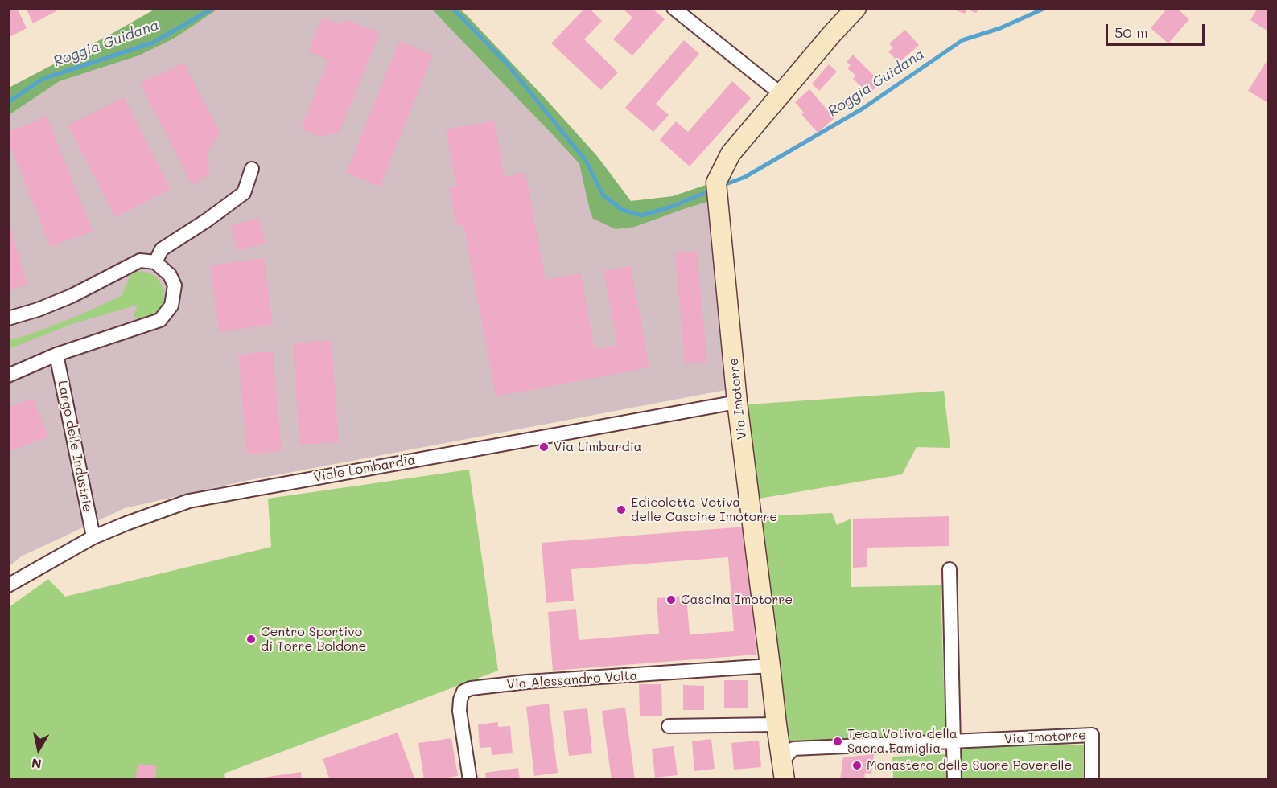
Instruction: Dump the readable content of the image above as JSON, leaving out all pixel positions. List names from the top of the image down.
{
  "streets": {
    "street": [
      "Via Imotorre",
      "Largo delle Industrie",
      "Viale Lombardia",
      "Via Alessandro Volta"
    ]
  },
  "crossings": [
    ["Via Imotorre", "Viale Lombardia"],
    ["Via Imotorre", "Via Alessandro Volta"],
    ["Largo delle Industrie", "Viale Lombardia"]
  ],
  "water": ["Roggia Guidana"],
  "places": [
    "Via Limbardia",
    "Edicoletta Votiva delle Cascine Imotorre",
    "Cascina Imotorre",
    "Centro Sportivo di Torre Boldone",
    "Teca Votiva della Sacra Famiglia",
    "Monastero delle Suore Poverelle"
  ],
  "scale_bar": "50 m",
  "north": "bottom"
}
